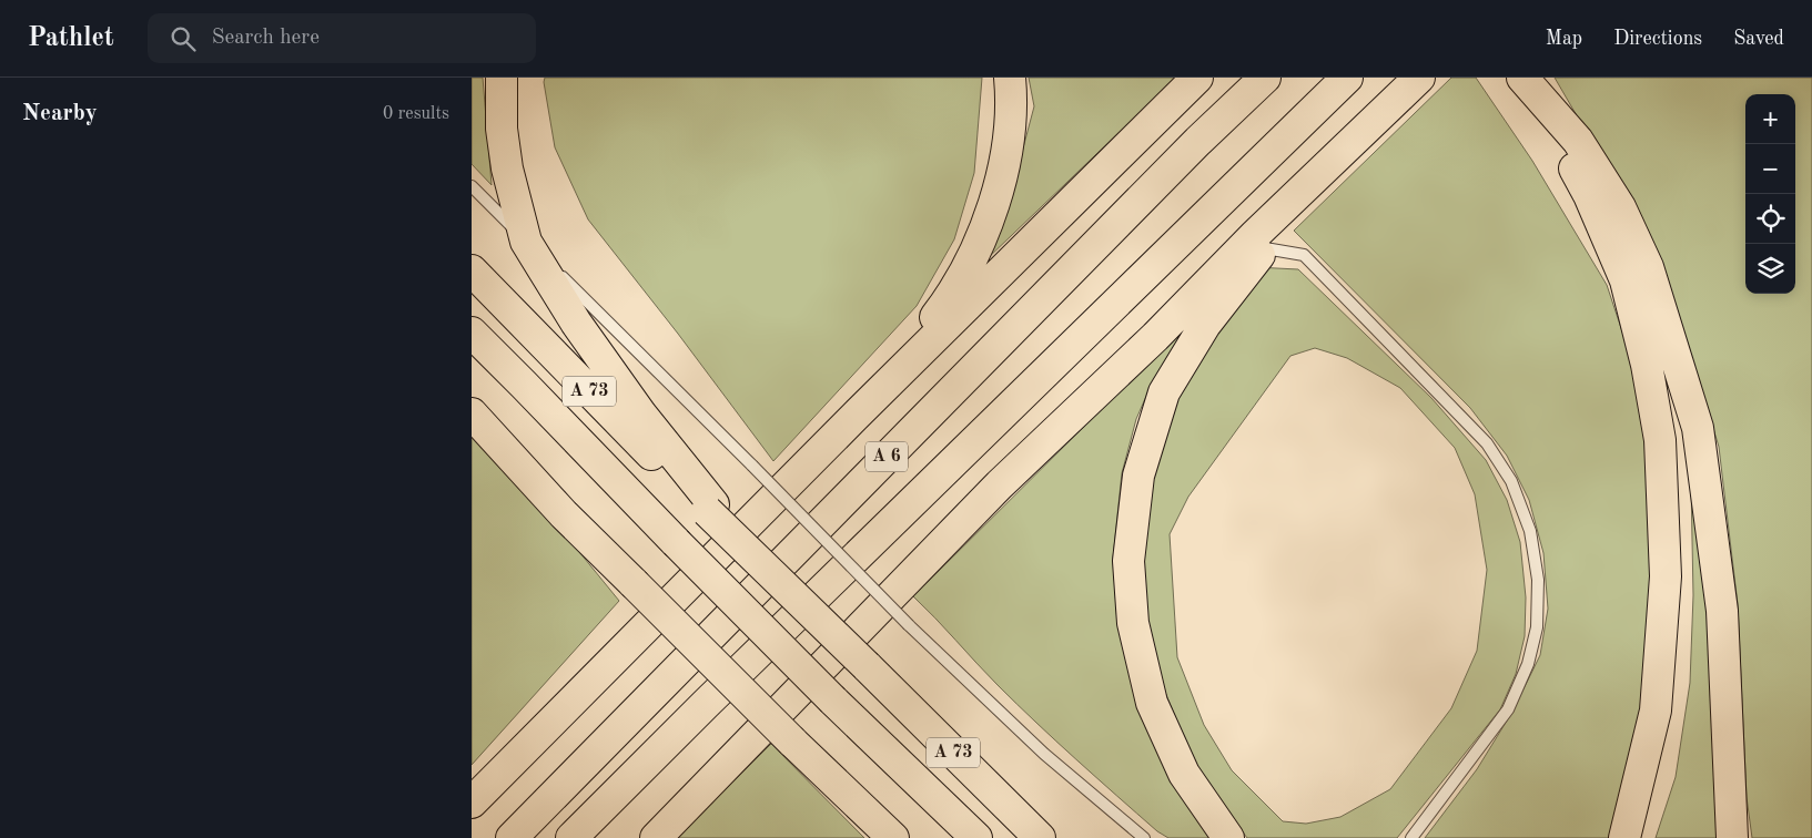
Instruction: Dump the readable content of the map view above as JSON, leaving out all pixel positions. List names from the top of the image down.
{
  "streets": {
    "highway": ["A 73", "A 6"]
  },
  "page": {
    "header": "Pathlet",
    "search": "Search here",
    "nav": ["Map", "Directions", "Saved"],
    "heading": ["Nearby", "0 results"],
    "map_buttons": ["+", "−"]
  }
}
